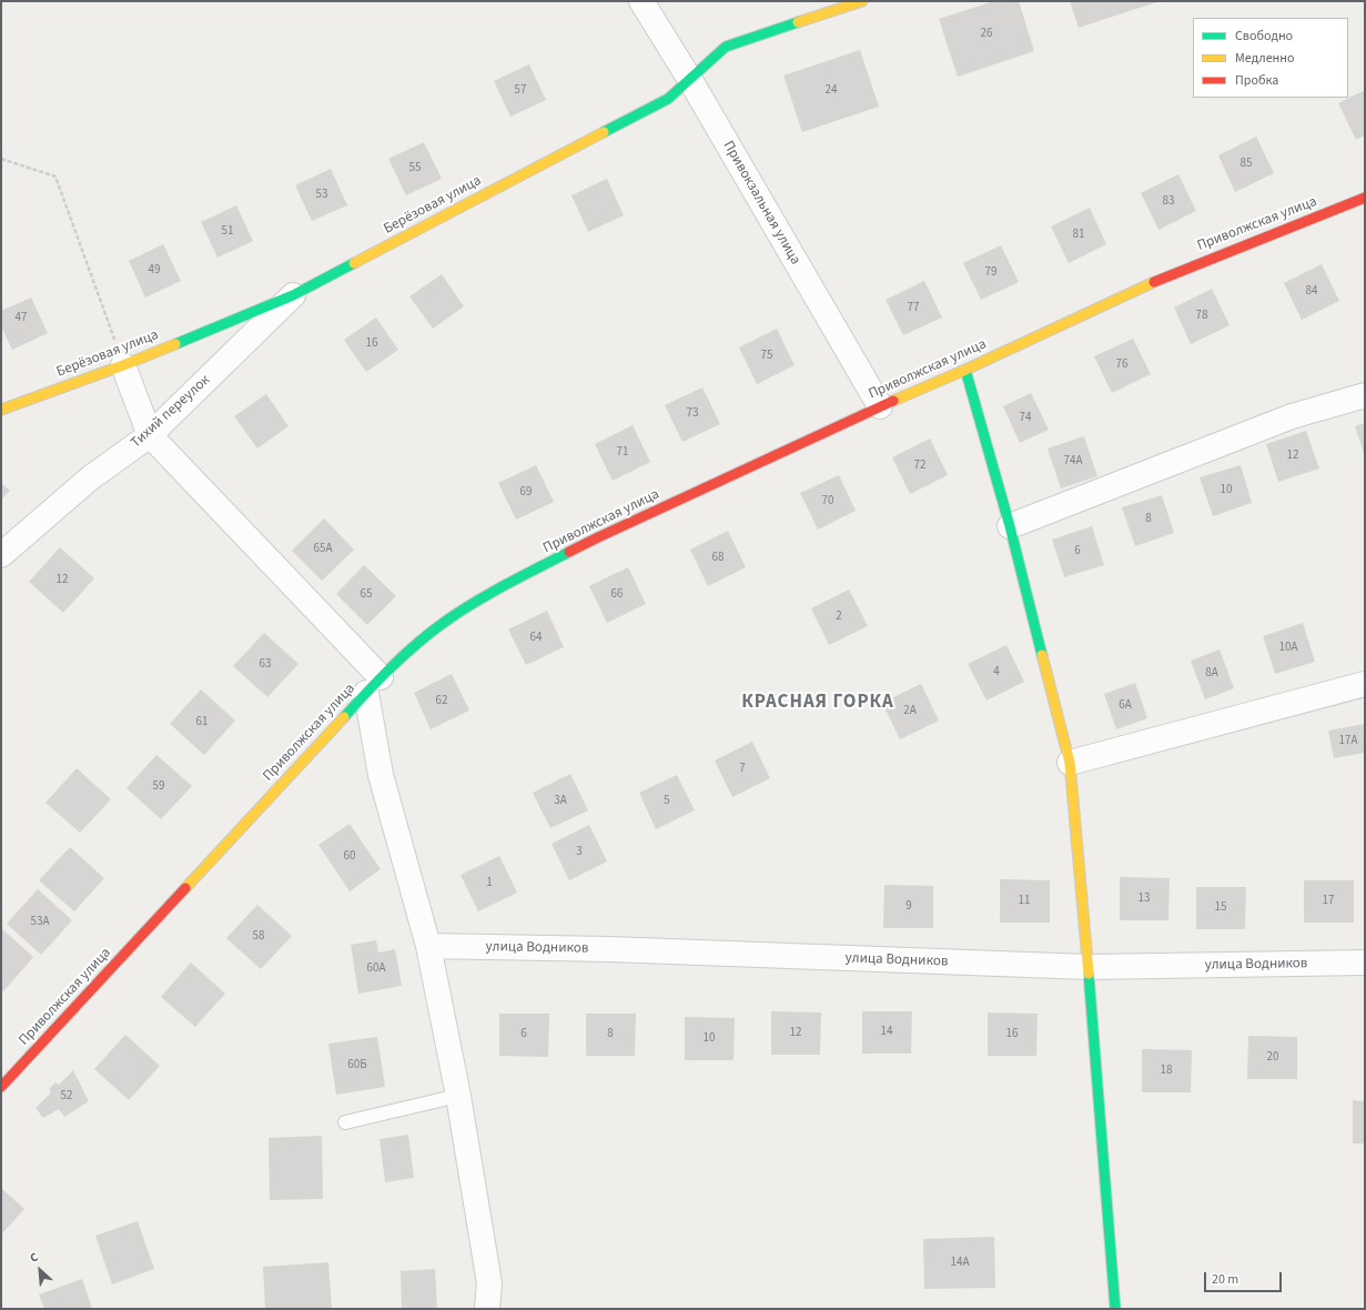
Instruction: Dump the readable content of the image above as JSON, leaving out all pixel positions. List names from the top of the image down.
{
  "streets": {
    "street": [
      "Привокзальная улица",
      "Берёзовая улица",
      "Приволжская улица",
      "Тихий переулок",
      "улица Водников"
    ]
  },
  "crossings": [
    ["Привокзальная улица", "Берёзовая улица"],
    ["Привокзальная улица", "Приволжская улица"],
    ["Берёзовая улица", "Тихий переулок"]
  ],
  "districts": ["КРАСНАЯ ГОРКА"],
  "house_numbers": [
    "26",
    "57",
    "24",
    "85",
    "55",
    "53",
    "83",
    "51",
    "81",
    "49",
    "79",
    "84",
    "77",
    "78",
    "47",
    "16",
    "75",
    "76",
    "73",
    "74",
    "71",
    "12",
    "74А",
    "72",
    "10",
    "69",
    "70",
    "8",
    "65А",
    "6",
    "68",
    "12",
    "65",
    "66",
    "2",
    "64",
    "10А",
    "63",
    "4",
    "8А",
    "62",
    "6А",
    "2А",
    "61",
    "17А",
    "7",
    "59",
    "3А",
    "5",
    "3",
    "60",
    "1",
    "13",
    "11",
    "17",
    "9",
    "15",
    "53А",
    "58",
    "60А",
    "14",
    "12",
    "6",
    "8",
    "16",
    "10",
    "20",
    "60Б",
    "18",
    "52",
    "14А"
  ],
  "legend": ["Свободно", "Медленно", "Пробка"],
  "scale_bar": "20 m",
  "north": "top left"
}
